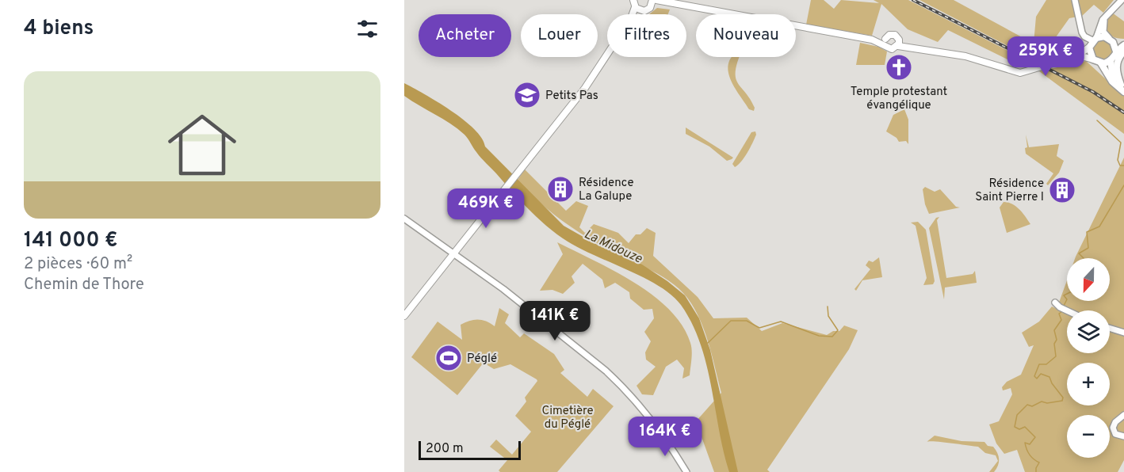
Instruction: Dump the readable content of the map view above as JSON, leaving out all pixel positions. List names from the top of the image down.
{
  "water": ["La Midouze"],
  "parks": ["Cimetière du Péglé"],
  "places": {
    "church": ["Temple protestant évangélique"],
    "school or university": ["Petits Pas"],
    "building": ["Résidence La Galupe", "Résidence Saint Pierre I"],
    "sports": ["Péglé"]
  },
  "scale_bar": "200 m",
  "north": "bottom",
  "page": {
    "heading": "4 biens",
    "chip": [
      "Acheter",
      "Louer",
      "Filtres",
      "Nouveau"
    ],
    "price": [
      "259K €",
      "469K €",
      "141K €",
      "164K €"
    ],
    "list": [
      {
        "name": "141 000 €",
        "note": "2 pièces · 60 m² · Chemin de Thore"
      }
    ],
    "map_buttons": ["+", "−"],
    "scale": "200 m"
  }
}
